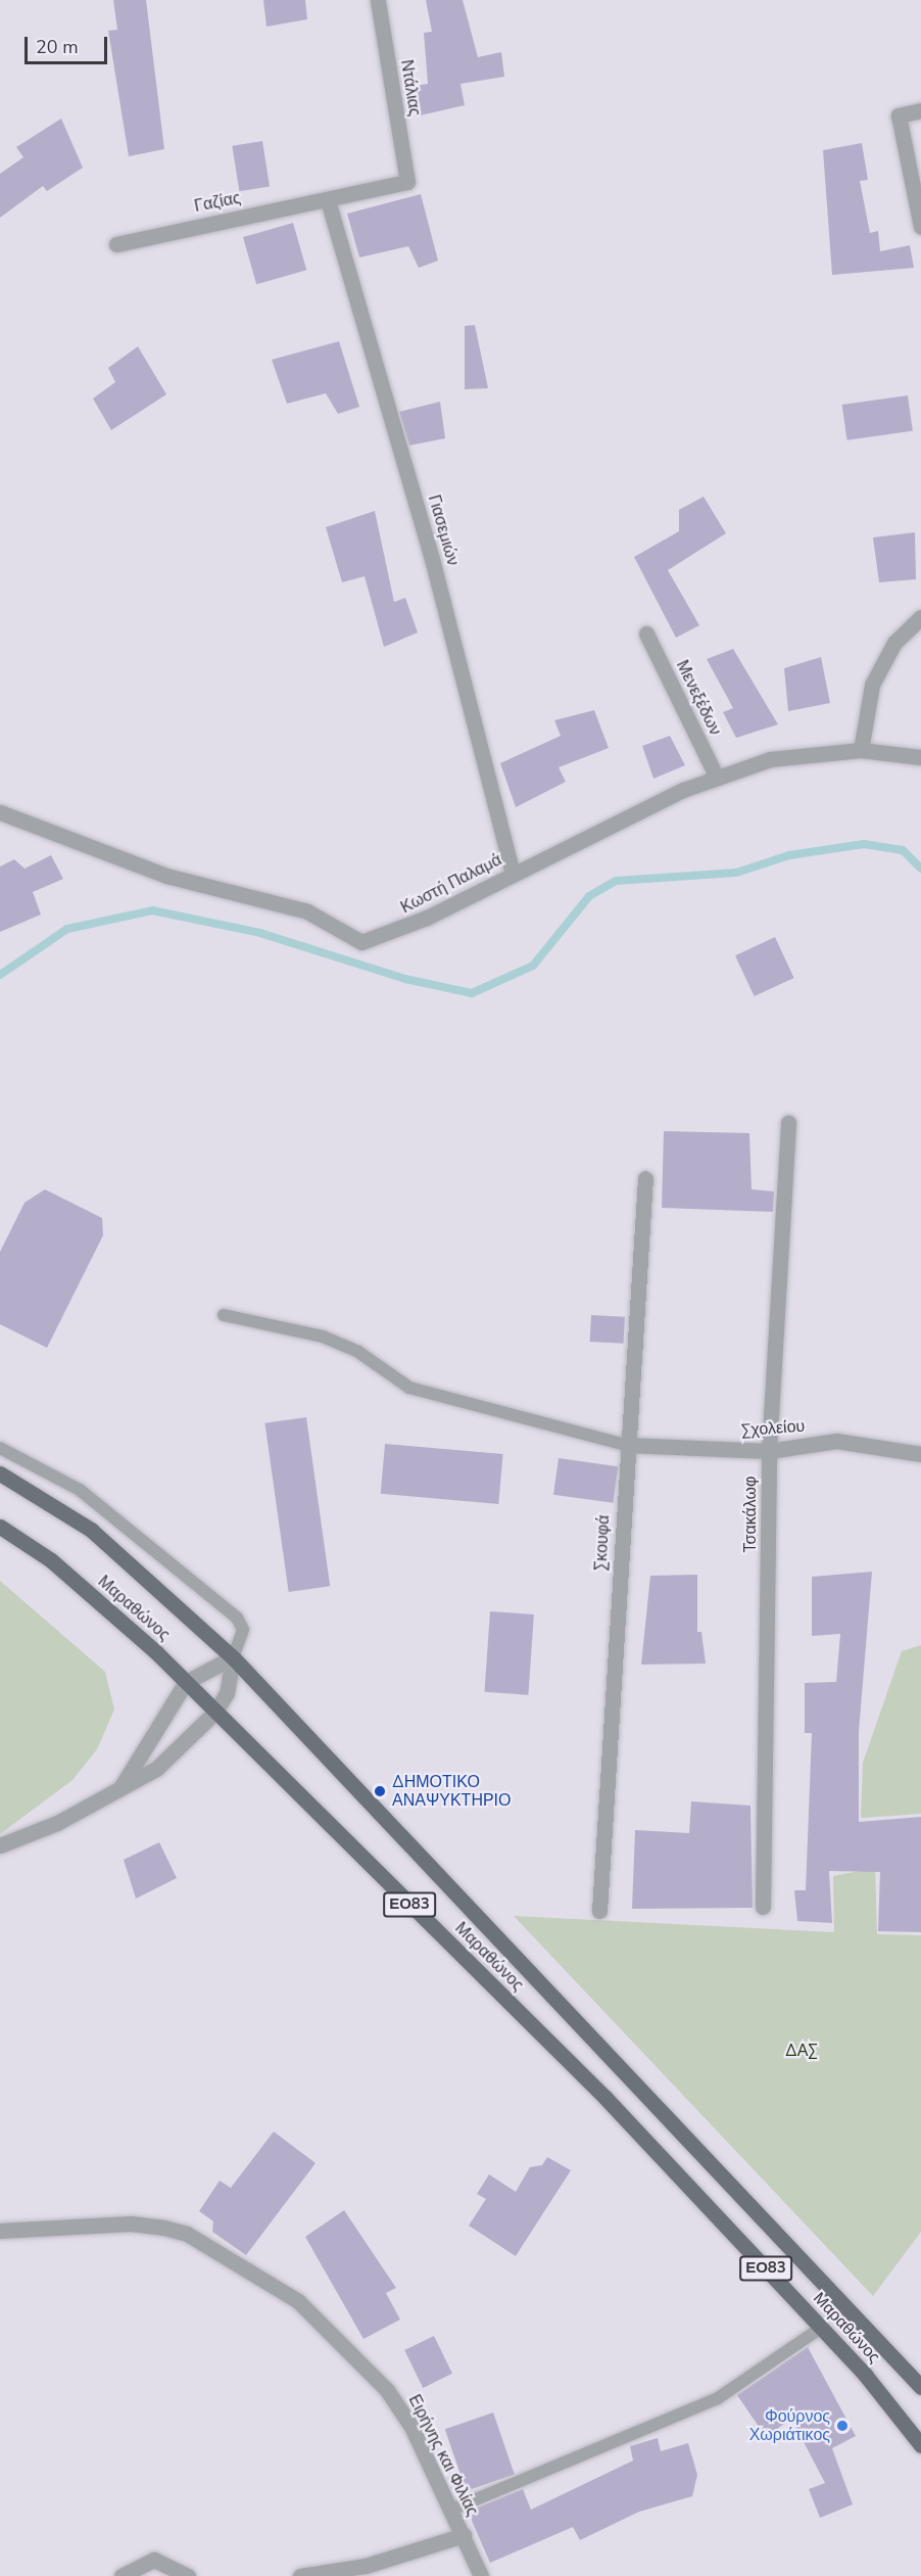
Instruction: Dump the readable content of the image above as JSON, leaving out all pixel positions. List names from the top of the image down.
{
  "streets": {
    "main road": ["Μαραθώνος", "ΕΟ83"],
    "street": [
      "Ντάλιας",
      "Γαζίας",
      "Γιασεμιών",
      "Μενεξέδων",
      "Κωστή Παλαμά",
      "Σχολείου",
      "Τσακάλωφ",
      "Σκουφά",
      "Ειρήνης και Φιλίας"
    ]
  },
  "crossings": [
    ["Ντάλιας", "Γαζίας"],
    ["Γαζίας", "Γιασεμιών"],
    ["Γιασεμιών", "Κωστή Παλαμά"],
    ["Μενεξέδων", "Κωστή Παλαμά"],
    ["Σχολείου", "Τσακάλωφ"],
    ["Σχολείου", "Σκουφά"]
  ],
  "parks": ["ΔΑΣ"],
  "places": ["ΔΗΜΟΤΙΚΟ ΑΝΑΨΥΚΤΗΡΙΟ", "Φούρνος Χωριάτικος"],
  "scale_bar": "20 m"
}
